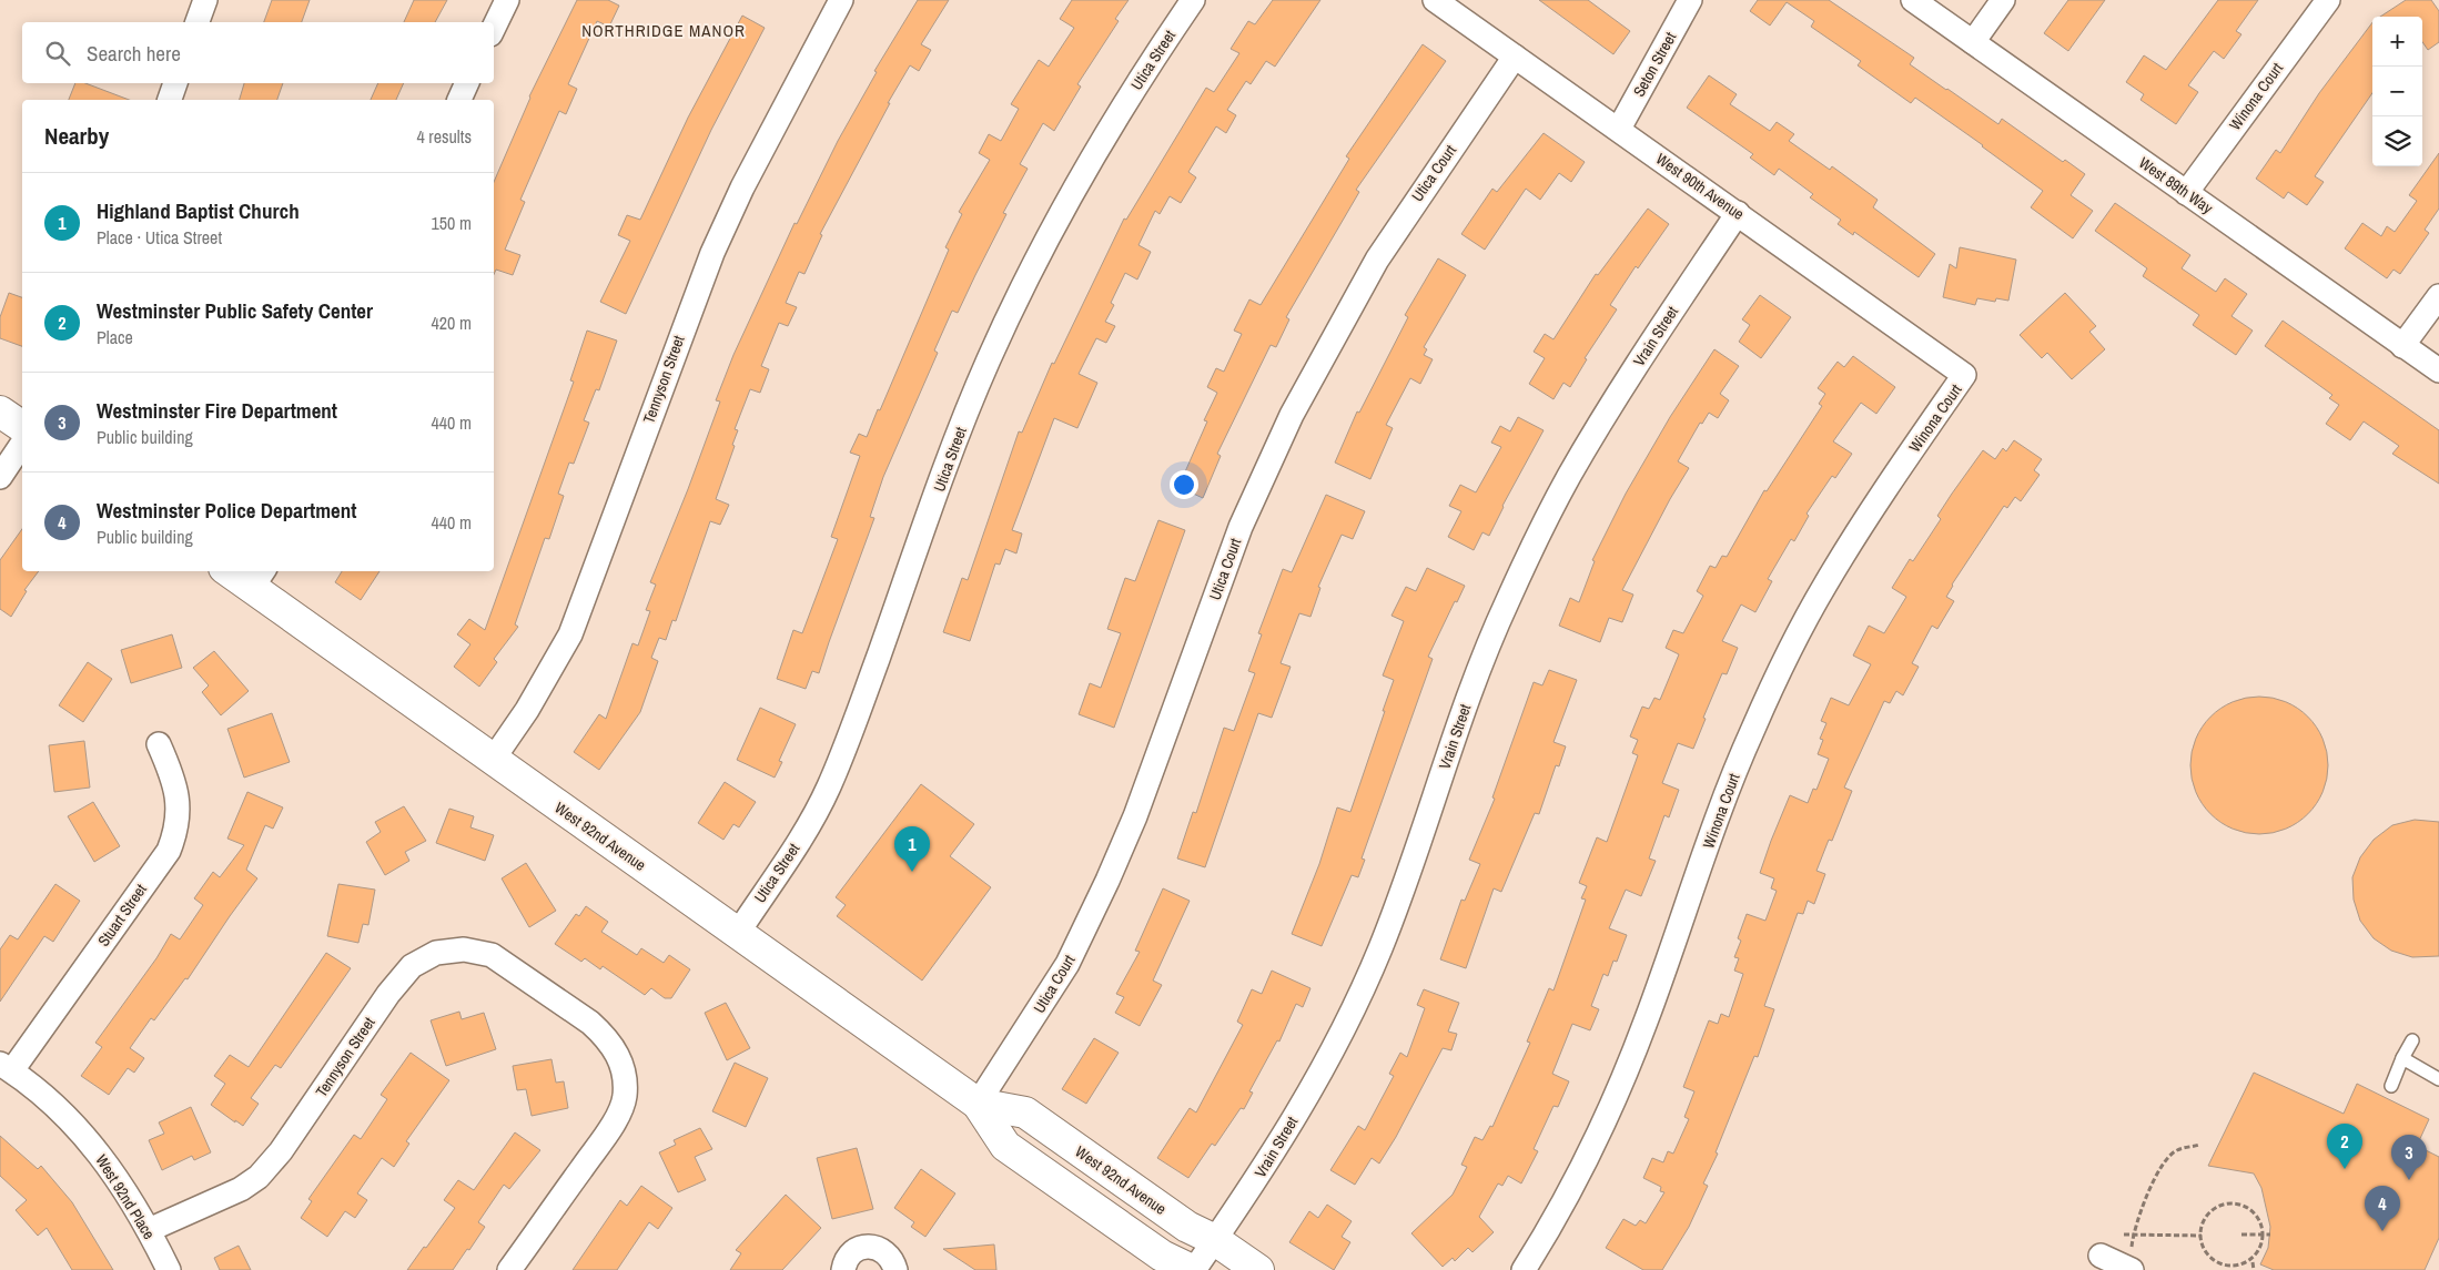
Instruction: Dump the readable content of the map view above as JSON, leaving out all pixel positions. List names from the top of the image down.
{
  "streets": {
    "main road": ["West 92nd Avenue"],
    "street": [
      "Utica Street",
      "Seton Street",
      "Winona Court",
      "Utica Court",
      "West 89th Way",
      "West 90th Avenue",
      "Vrain Street",
      "Tennyson Street",
      "Stuart Street",
      "West 92nd Place"
    ]
  },
  "crossings": [
    ["Utica Street", "West 92nd Avenue"],
    ["Seton Street", "West 90th Avenue"],
    ["Winona Court", "West 89th Way"],
    ["Winona Court", "West 90th Avenue"],
    ["Utica Court", "West 90th Avenue"],
    ["Utica Court", "West 92nd Avenue"],
    ["West 90th Avenue", "Vrain Street"],
    ["Vrain Street", "West 92nd Avenue"],
    ["Tennyson Street", "West 92nd Avenue"],
    ["Tennyson Street", "West 92nd Place"],
    ["Stuart Street", "West 92nd Place"]
  ],
  "districts": ["NORTHRIDGE MANOR"],
  "page": {
    "map_buttons": ["+", "−"],
    "search": "Search here",
    "heading": ["Nearby", "4 results"],
    "list": [
      {
        "mark": "1",
        "name": "Highland Baptist Church",
        "note": "Place · Utica Street",
        "value": "150 m"
      },
      {
        "mark": "2",
        "name": "Westminster Public Safety Center",
        "note": "Place",
        "value": "420 m"
      },
      {
        "mark": "3",
        "name": "Westminster Fire Department",
        "note": "Public building",
        "value": "440 m"
      },
      {
        "mark": "4",
        "name": "Westminster Police Department",
        "note": "Public building",
        "value": "440 m"
      }
    ],
    "pins": [
      "1",
      "2",
      "3",
      "4"
    ]
  }
}
